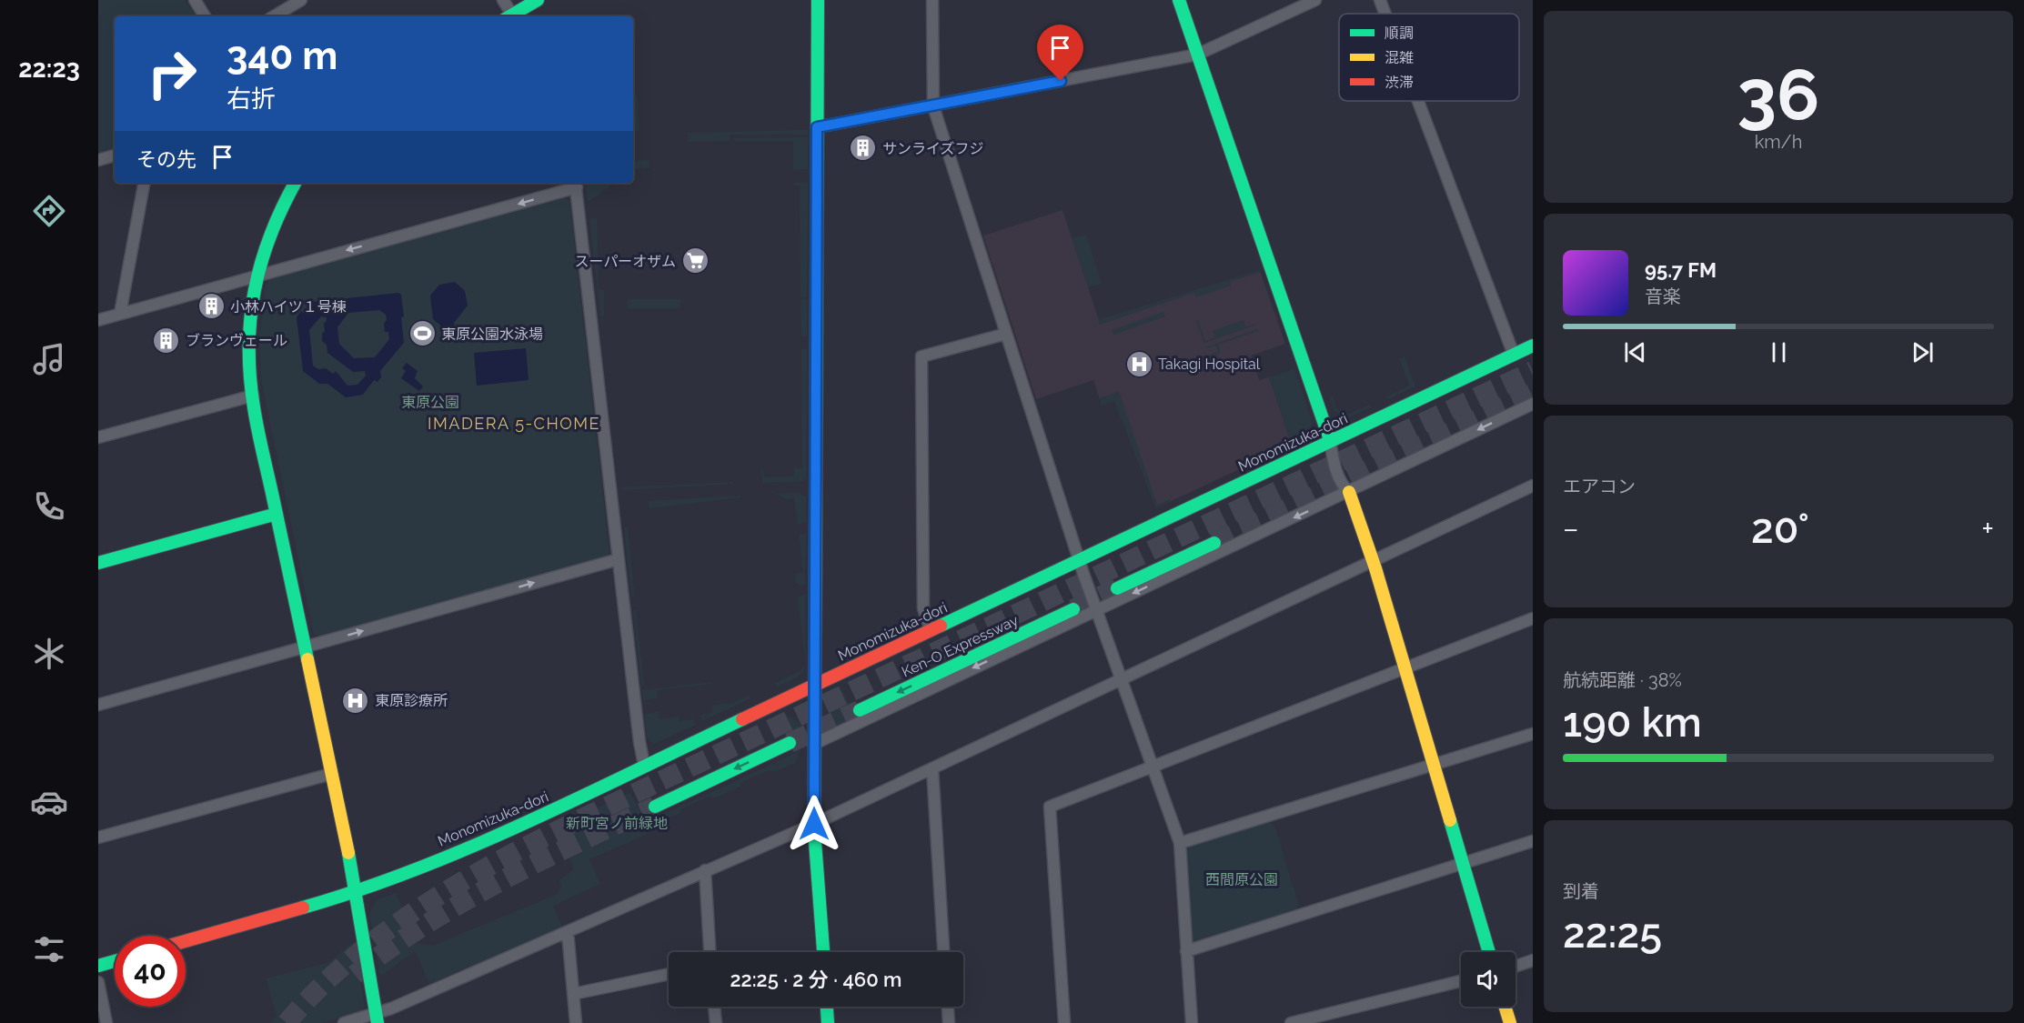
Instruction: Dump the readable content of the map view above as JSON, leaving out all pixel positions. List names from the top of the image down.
{
  "streets": {
    "main road": ["Monomizuka-dori", "Ken-O Expressway"]
  },
  "one_way": ["Ken-O Expressway"],
  "districts": ["IMADERA 5-CHOME"],
  "parks": ["東原公園", "新町宮ノ前緑地", "西間原公園"],
  "places": {
    "building": ["サンライズフジ", "小林ハイツ１号棟", "ブランヴェール"],
    "supermarket": ["スーパーオザム"],
    "sports": ["東原公園水泳場"],
    "hospital": ["Takagi Hospital", "東原診療所"]
  },
  "legend": ["順調", "混雑", "渋滞"],
  "page": {
    "tabs": "22:23",
    "tile": [
      ["36", "km/h"],
      "エアコン",
      ["航続距離 · 38%", "190 km"],
      ["到着", "22:25"]
    ],
    "turn": ["340 m", "右折"],
    "then": "その先",
    "song": ["95.7 FM", "音楽"],
    "heat": ["−", "20°", "+"],
    "limit": "40",
    "trip": "22:25 · 2 分 · 460 m"
  }
}
